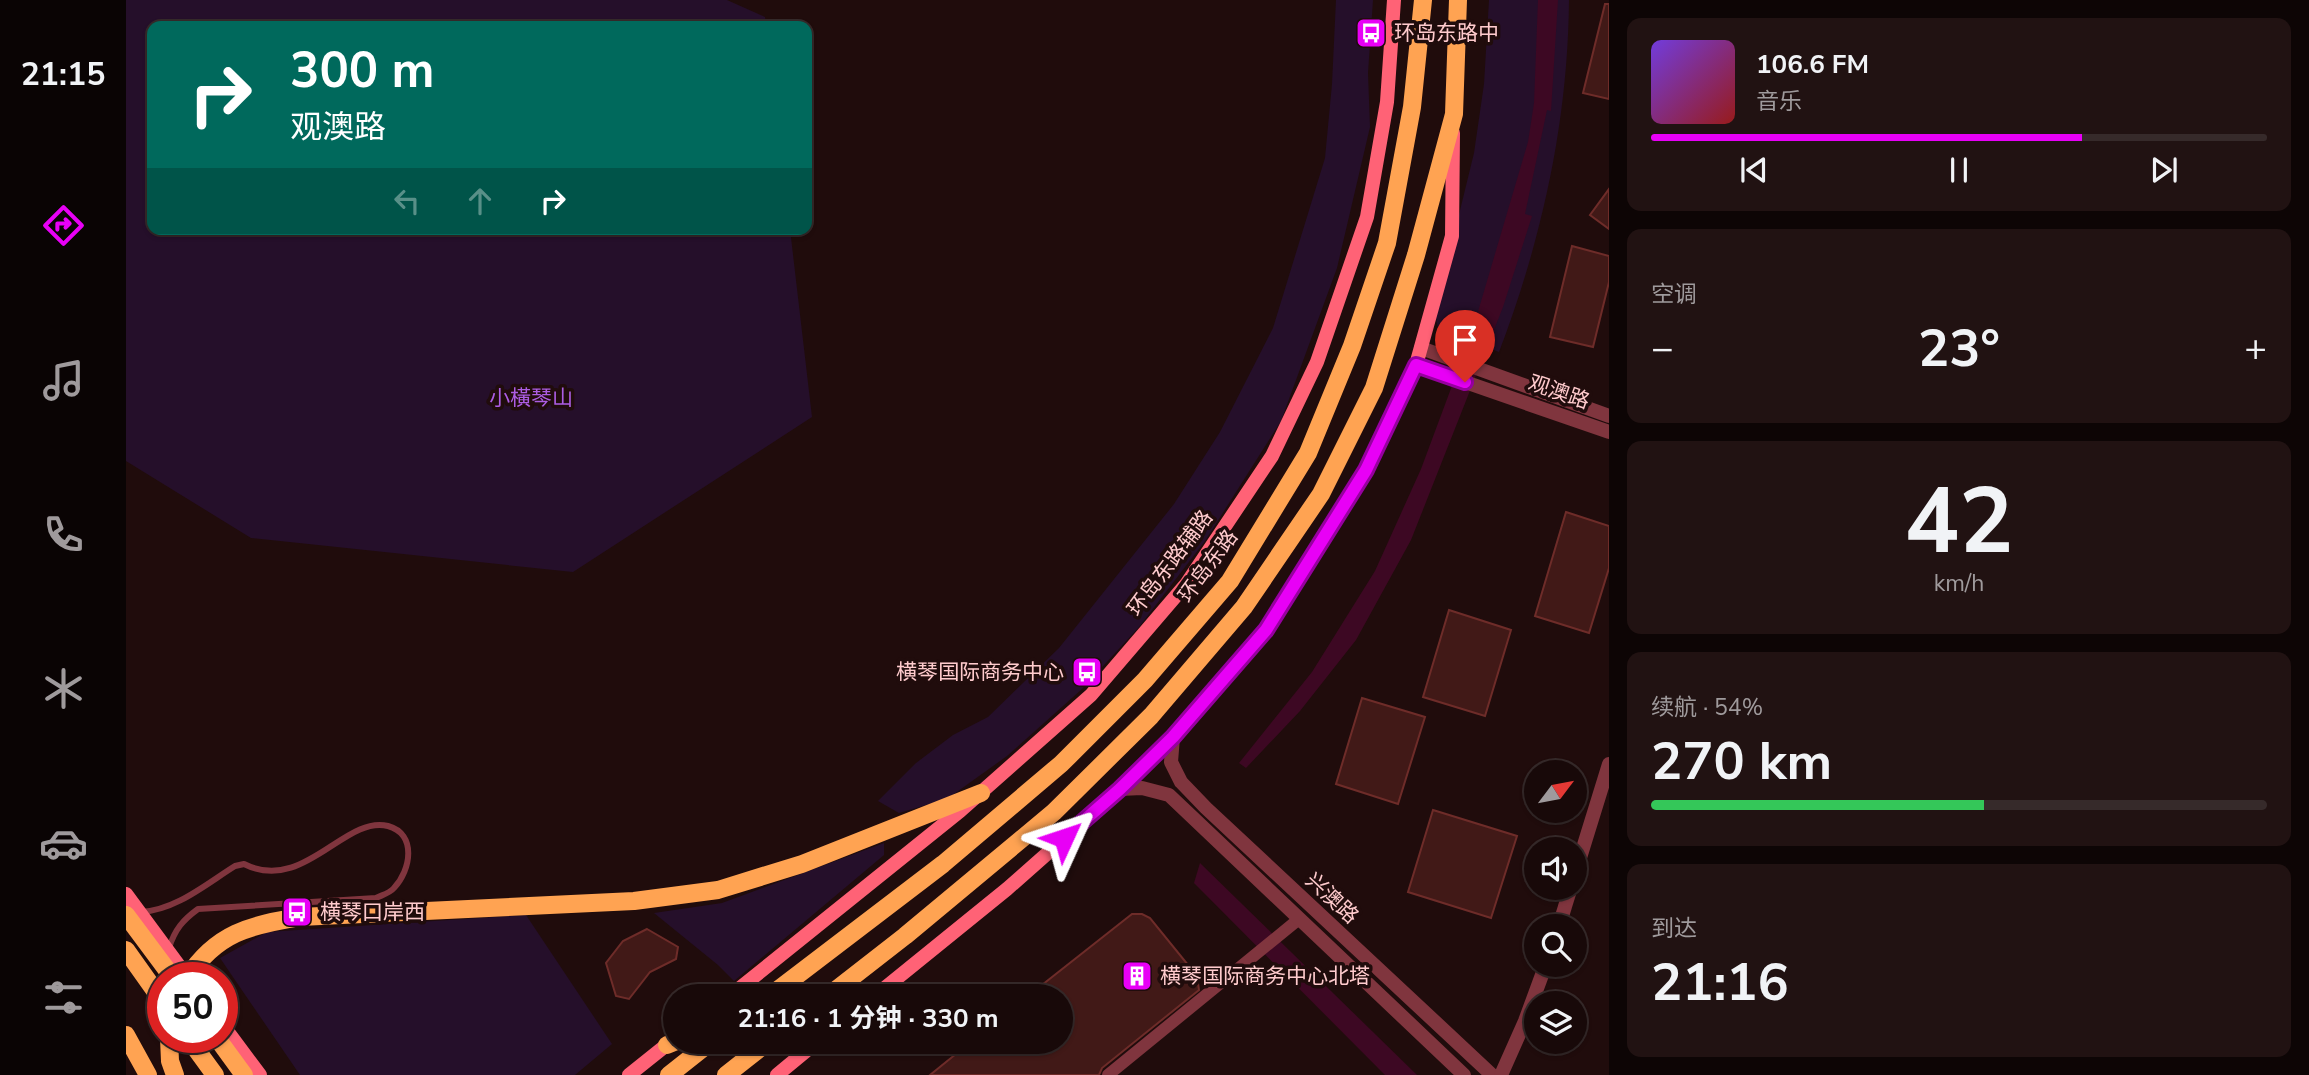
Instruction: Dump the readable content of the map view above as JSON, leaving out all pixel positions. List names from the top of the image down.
{
  "streets": {
    "main road": ["环岛东路辅路", "环岛东路"],
    "street": ["观澳路", "兴澳路"]
  },
  "parks": ["小橫琴山"],
  "places": {
    "bus stop": ["环岛东路中", "横琴国际商务中心", "横琴口岸西"],
    "building": ["横琴国际商务中心北塔"]
  },
  "north": "top right",
  "page": {
    "tabs": "21:15",
    "turn": ["300 m", "观澳路"],
    "song": ["106.6 FM", "音乐"],
    "tile": [
      "空调",
      ["42", "km/h"],
      ["续航 · 54%", "270 km"],
      ["到达", "21:16"]
    ],
    "heat": ["−", "23°", "+"],
    "limit": "50",
    "trip": "21:16 · 1 分钟 · 330 m"
  }
}
